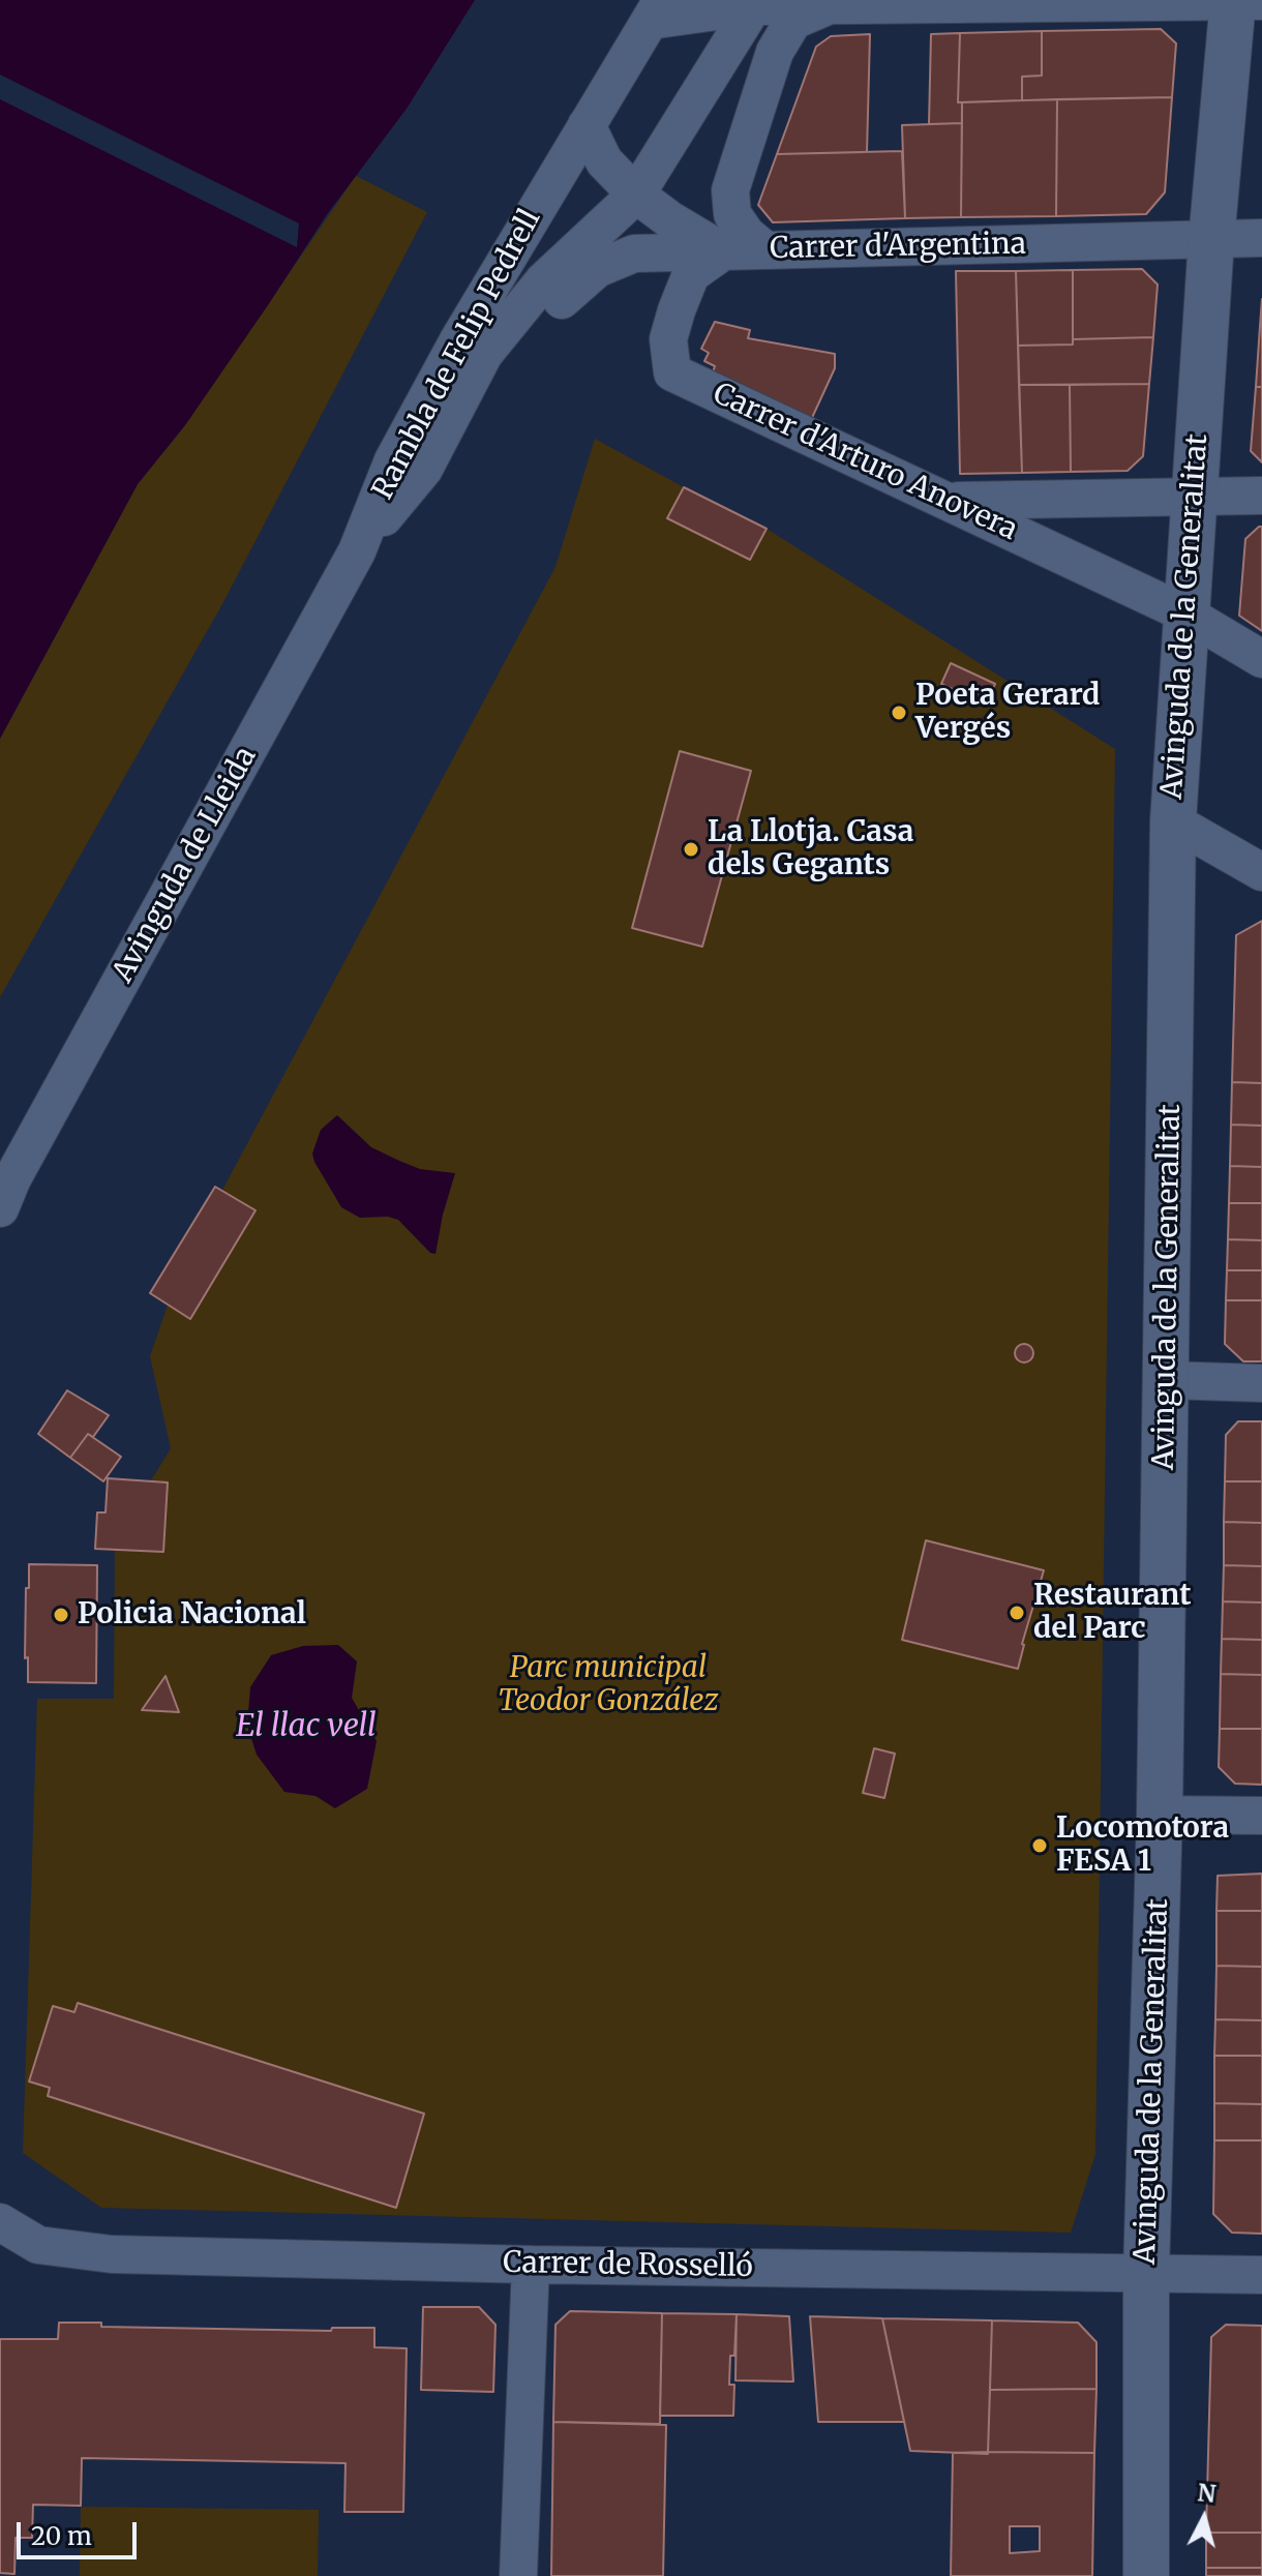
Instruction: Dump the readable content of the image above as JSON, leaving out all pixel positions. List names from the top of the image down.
{
  "streets": {
    "street": [
      "Carrer d'Argentina",
      "Rambla de Felip Pedrell",
      "Carrer d'Arturo Anovera",
      "Avinguda de la Generalitat",
      "Avinguda de Lleida",
      "Carrer de Rosselló"
    ]
  },
  "crossings": [
    ["Carrer d'Argentina", "Rambla de Felip Pedrell"],
    ["Carrer d'Argentina", "Carrer d'Arturo Anovera"],
    ["Carrer d'Argentina", "Avinguda de la Generalitat"],
    ["Rambla de Felip Pedrell", "Avinguda de Lleida"],
    ["Carrer d'Arturo Anovera", "Avinguda de la Generalitat"],
    ["Avinguda de la Generalitat", "Carrer de Rosselló"]
  ],
  "water": ["El llac vell"],
  "parks": ["Parc municipal Teodor González"],
  "places": [
    "Poeta Gerard Vergés",
    "La Llotja. Casa dels Gegants",
    "Restaurant del Parc",
    "Policia Nacional",
    "Locomotora FESA 1"
  ],
  "scale_bar": "20 m",
  "north": "top"
}
